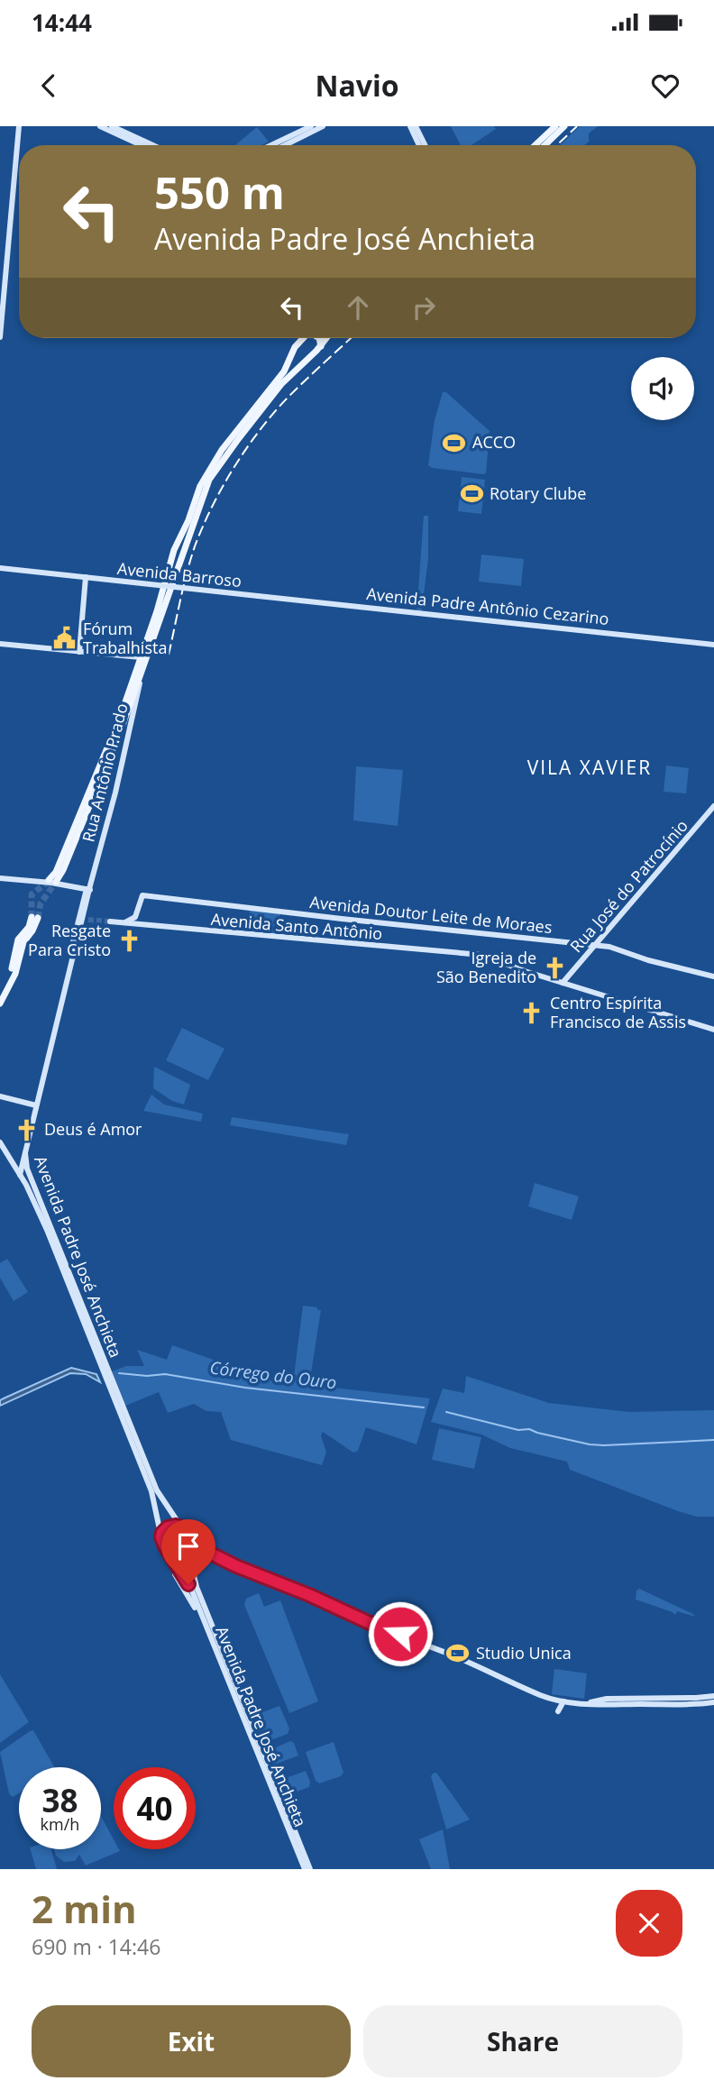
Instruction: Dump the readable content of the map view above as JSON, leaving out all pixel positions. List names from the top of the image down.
{
  "streets": {
    "street": [
      "Avenida Barroso",
      "Avenida Padre Antônio Cezarino",
      "Rua Antônio Prado",
      "Rua José do Patrocínio",
      "Avenida Doutor Leite de Moraes",
      "Avenida Santo Antônio",
      "Avenida Padre José Anchieta"
    ]
  },
  "crossings": [
    ["Avenida Barroso", "Avenida Padre Antônio Cezarino"],
    ["Rua Antônio Prado", "Avenida Padre José Anchieta"],
    ["Rua José do Patrocínio", "Avenida Doutor Leite de Moraes"],
    ["Rua José do Patrocínio", "Avenida Santo Antônio"]
  ],
  "districts": ["VILA XAVIER"],
  "water": ["Córrego do Ouro"],
  "places": {
    "sports": ["ACCO", "Rotary Clube", "Studio Unica"],
    "public building": ["Fórum Trabalhista"],
    "church": [
      "Resgate Para Cristo",
      "Igreja de São Benedito",
      "Centro Espírita Francisco de Assis",
      "Deus é Amor"
    ]
  },
  "page": {
    "status": "14:44",
    "header": "Navio",
    "turn": ["550 m", "Avenida Padre José Anchieta"],
    "speed": "38 km/h",
    "limit": "40",
    "heading": ["2 min", "690 m · 14:46"],
    "buttons": ["Exit", "Share"]
  }
}
